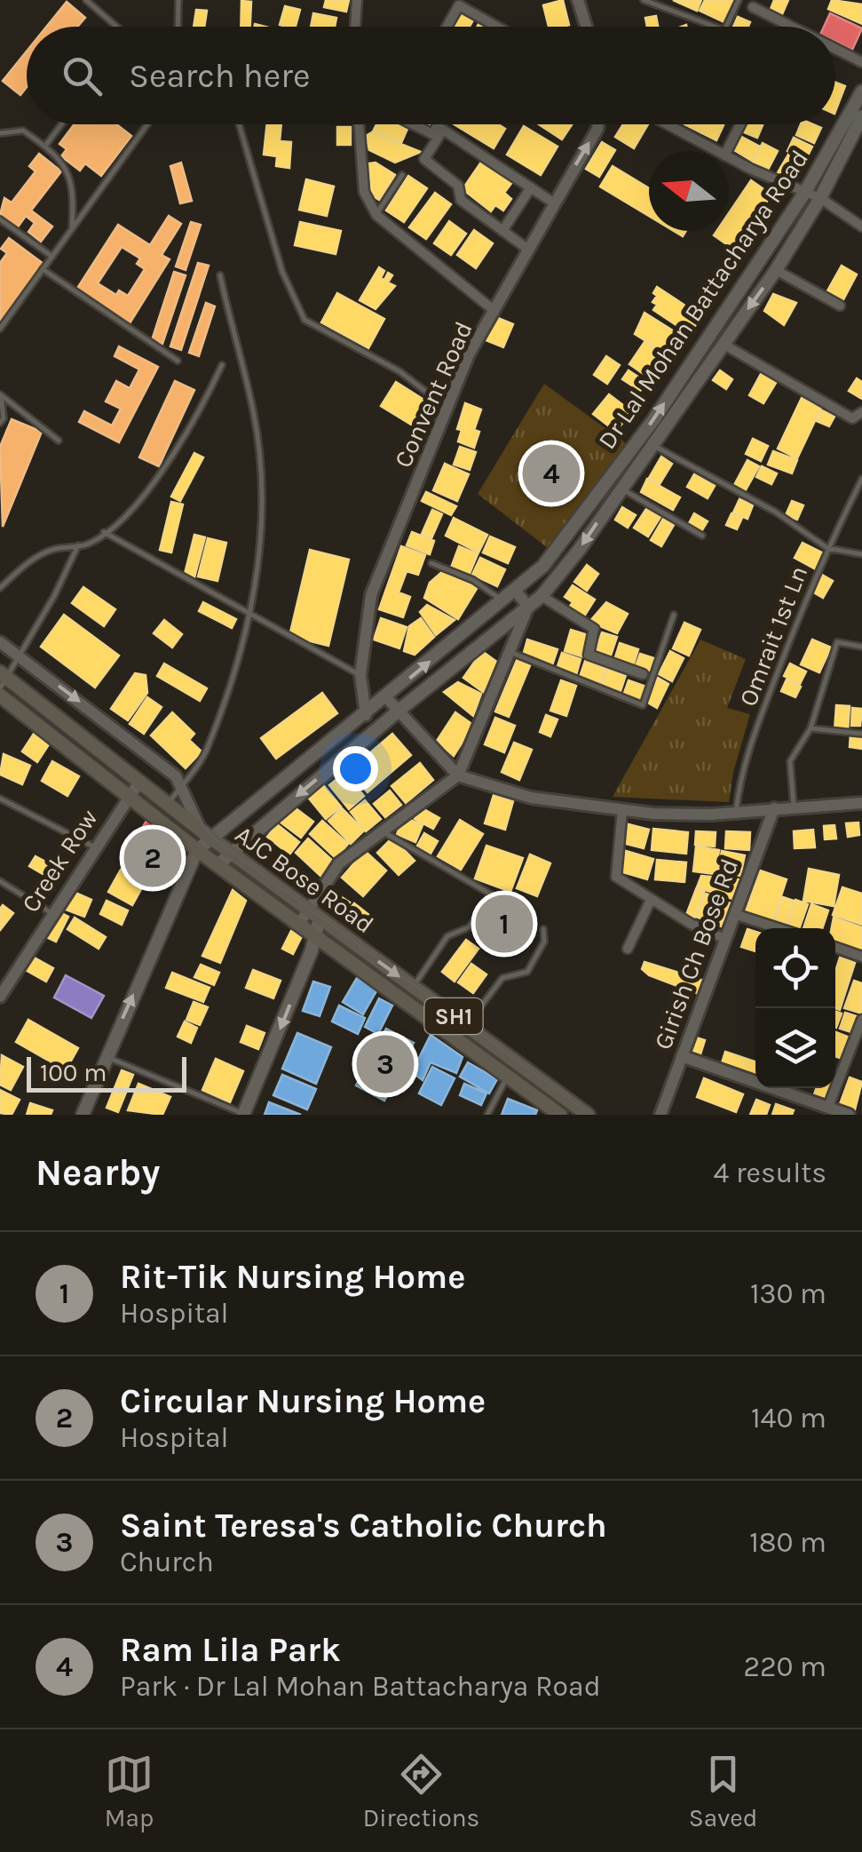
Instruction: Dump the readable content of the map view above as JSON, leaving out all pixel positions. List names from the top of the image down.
{
  "streets": {
    "main road": ["Dr Lal Mohan Battacharya Road", "AJC Bose Road", "SH1"],
    "street": ["Convent Road", "Creek Row", "Girish Ch Bose Rd"],
    "lane": ["Omrait 1st Ln"]
  },
  "crossings": [
    ["Dr Lal Mohan Battacharya Road", "Convent Road"],
    ["Dr Lal Mohan Battacharya Road", "AJC Bose Road"],
    ["Creek Row", "AJC Bose Road"]
  ],
  "scale_bar": "100 m",
  "north": "left",
  "page": {
    "search": "Search here",
    "pins": [
      "4",
      "2",
      "1",
      "3"
    ],
    "scale": "100 m",
    "heading": ["Nearby", "4 results"],
    "list": [
      {
        "mark": "1",
        "name": "Rit-Tik Nursing Home",
        "note": "Hospital",
        "value": "130 m"
      },
      {
        "mark": "2",
        "name": "Circular Nursing Home",
        "note": "Hospital",
        "value": "140 m"
      },
      {
        "mark": "3",
        "name": "Saint Teresa's Catholic Church",
        "note": "Church",
        "value": "180 m"
      },
      {
        "mark": "4",
        "name": "Ram Lila Park",
        "note": "Park · Dr Lal Mohan Battacharya Road",
        "value": "220 m"
      }
    ],
    "nav": ["Map", "Directions", "Saved"]
  }
}
